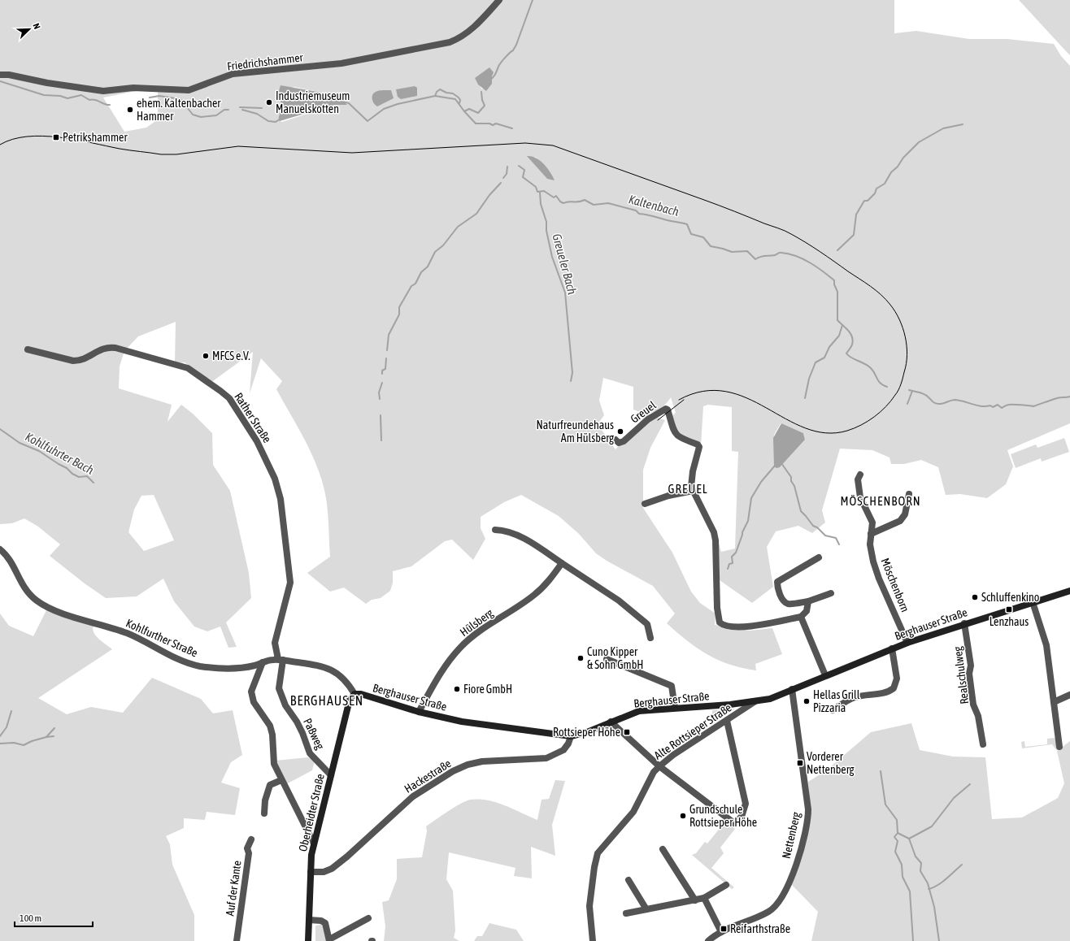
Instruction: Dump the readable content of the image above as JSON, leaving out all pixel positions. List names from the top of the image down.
{
  "streets": {
    "street": [
      "Friedrichshammer",
      "Greuel",
      "Rather Straße",
      "Möschenborn",
      "Hülsberg",
      "Berghauser Straße",
      "Kohlfurther Straße",
      "Realschulweg",
      "Alte Rottsieper Straße",
      "Paßweg",
      "Hackestraße",
      "Oberheidter Straße",
      "Nettenberg",
      "Auf der Kante"
    ]
  },
  "crossings": [
    ["Rather Straße", "Kohlfurther Straße"],
    ["Rather Straße", "Paßweg"],
    ["Möschenborn", "Berghauser Straße"],
    ["Hülsberg", "Berghauser Straße"],
    ["Berghauser Straße", "Kohlfurther Straße"],
    ["Berghauser Straße", "Realschulweg"],
    ["Berghauser Straße", "Alte Rottsieper Straße"],
    ["Berghauser Straße", "Hackestraße"],
    ["Berghauser Straße", "Oberheidter Straße"],
    ["Berghauser Straße", "Nettenberg"],
    ["Kohlfurther Straße", "Paßweg"],
    ["Kohlfurther Straße", "Oberheidter Straße"],
    ["Paßweg", "Oberheidter Straße"],
    ["Hackestraße", "Oberheidter Straße"]
  ],
  "districts": ["GREUEL", "MÖSCHENBORN", "BERGHAUSEN"],
  "water": ["Kaltenbach", "Greueler Bach", "Kohlfuhrter Bach"],
  "places": {
    "other": [
      "Industriemuseum Manuelskotten",
      "ehem. Kaltenbacher Hammer",
      "MFCS e.V.",
      "Naturfreundehaus Am Hülsberg",
      "Schluffenkino",
      "Cuno Kipper & Sohn GmbH",
      "Fiore GmbH",
      "Hellas Grill Pizzaria",
      "Grundschule Rottsieper Höhe"
    ],
    "transit": [
      "Petrikshammer",
      "Lenzhaus",
      "Rottsieper Höhe",
      "Vorderer Nettenberg",
      "Reifarthstraße"
    ]
  },
  "scale_bar": "100 m",
  "north": "top right"
}
